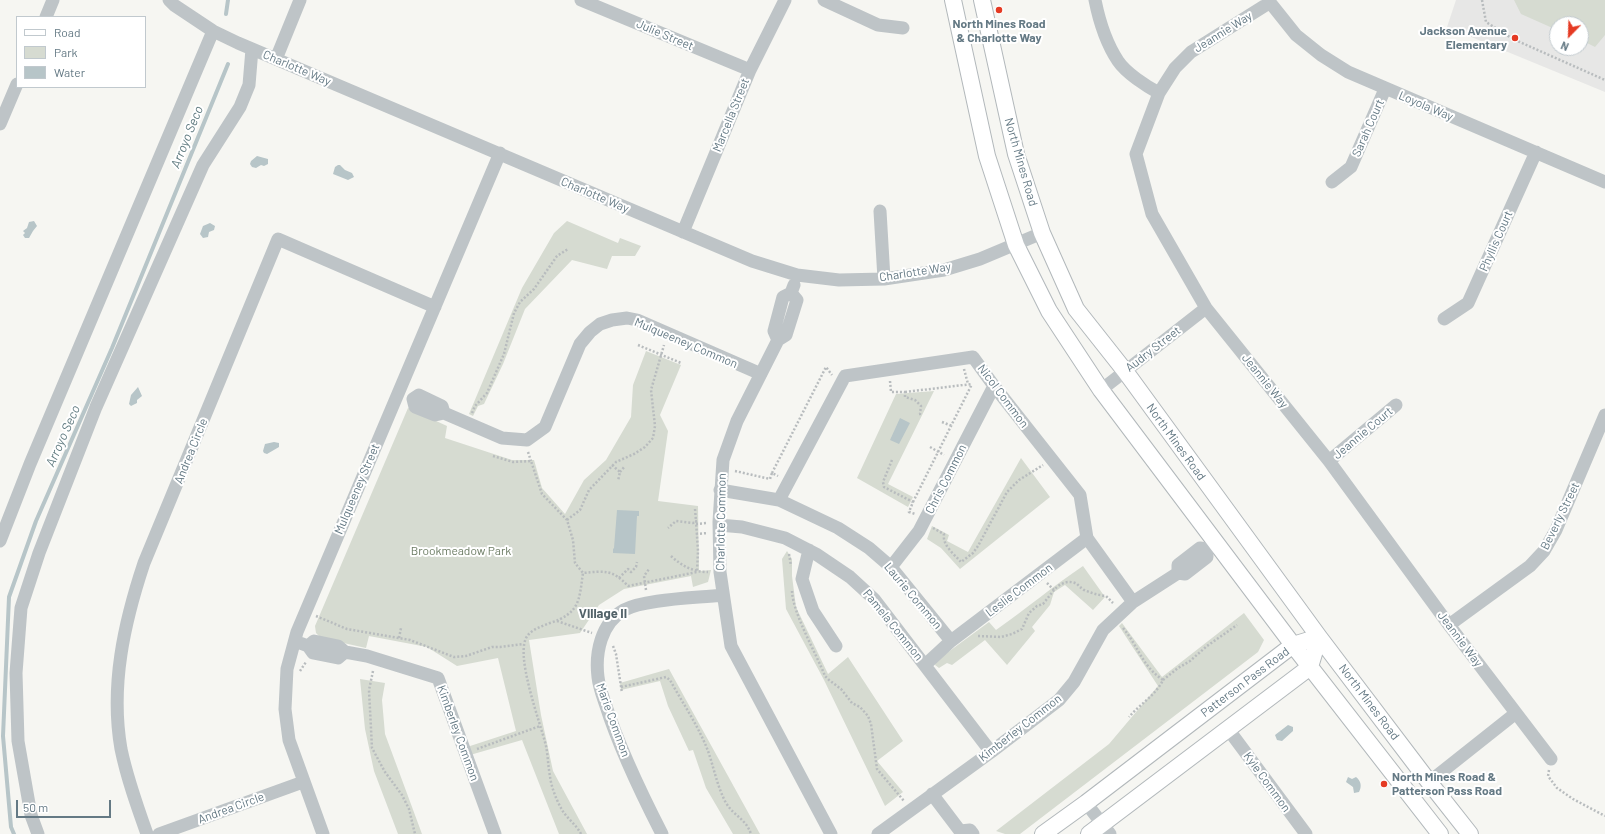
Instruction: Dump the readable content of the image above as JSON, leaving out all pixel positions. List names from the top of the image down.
{
  "streets": {
    "main road": ["North Mines Road", "Patterson Pass Road"],
    "street": [
      "Jeannie Way",
      "Julie Street",
      "Charlotte Way",
      "Loyola Way",
      "Marcella Street",
      "Sarah Court",
      "Phyllis Court",
      "Mulqueeney Common",
      "Audry Street",
      "Nicol Common",
      "Jeannie Court",
      "Andrea Circle",
      "Chris Common",
      "Mulqueeney Street",
      "Beverly Street",
      "Charlotte Common",
      "Leslie Common",
      "Laurie Common",
      "Pamela Common",
      "Marie Common",
      "Kimberley Common",
      "Kyle Common"
    ]
  },
  "crossings": [
    ["Jeannie Way", "Loyola Way"],
    ["Jeannie Way", "Audry Street"],
    ["Jeannie Way", "Jeannie Court"],
    ["Jeannie Way", "Beverly Street"],
    ["Julie Street", "Marcella Street"],
    ["Charlotte Way", "Marcella Street"],
    ["Charlotte Way", "North Mines Road"],
    ["Charlotte Way", "Mulqueeney Street"],
    ["Charlotte Way", "Charlotte Common"],
    ["Loyola Way", "Sarah Court"],
    ["Loyola Way", "Phyllis Court"],
    ["North Mines Road", "Audry Street"],
    ["North Mines Road", "Patterson Pass Road"],
    ["North Mines Road", "Kimberley Common"],
    ["Mulqueeney Common", "Mulqueeney Street"],
    ["Mulqueeney Common", "Charlotte Common"],
    ["Nicol Common", "Chris Common"],
    ["Nicol Common", "Leslie Common"],
    ["Nicol Common", "Laurie Common"],
    ["Nicol Common", "Kimberley Common"],
    ["Andrea Circle", "Mulqueeney Street"],
    ["Chris Common", "Laurie Common"],
    ["Mulqueeney Street", "Kimberley Common"],
    ["Charlotte Common", "Laurie Common"],
    ["Charlotte Common", "Pamela Common"],
    ["Charlotte Common", "Marie Common"],
    ["Leslie Common", "Laurie Common"],
    ["Leslie Common", "Pamela Common"],
    ["Pamela Common", "Kimberley Common"]
  ],
  "districts": ["Village II"],
  "water": ["Arroyo Seco"],
  "parks": ["Brookmeadow Park"],
  "places": ["North Mines Road & Charlotte Way", "Jackson Avenue Elementary", "North Mines Road & Patterson Pass Road"],
  "legend": ["Road", "Park", "Water"],
  "scale_bar": "50 m",
  "north": "bottom left"
}
